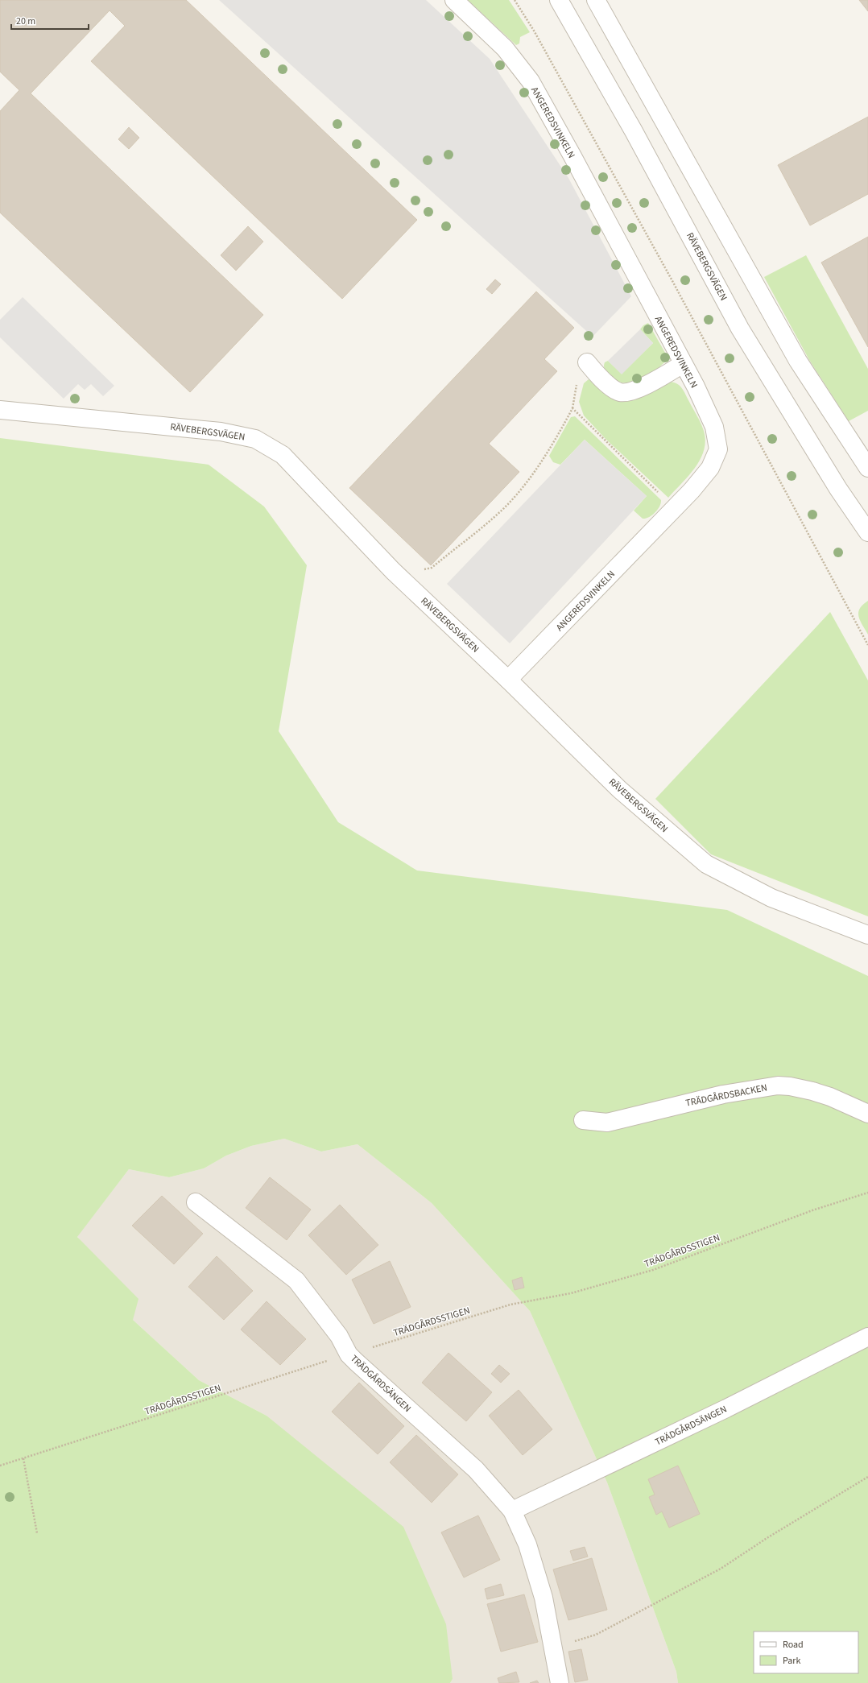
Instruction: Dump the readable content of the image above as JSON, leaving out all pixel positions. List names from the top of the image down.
{
  "streets": {
    "street": [
      "ANGEREDSVINKELN",
      "RÄVEBERGSVÄGEN",
      "TRÄDGÅRDSBACKEN",
      "TRÄDGÅRDSÄNGEN"
    ],
    "path": ["TRÄDGÅRDSSTIGEN"]
  },
  "crossings": [
    ["ANGEREDSVINKELN", "RÄVEBERGSVÄGEN"],
    ["TRÄDGÅRDSSTIGEN", "TRÄDGÅRDSÄNGEN"]
  ],
  "legend": ["Road", "Park"],
  "scale_bar": "20 m"
}
